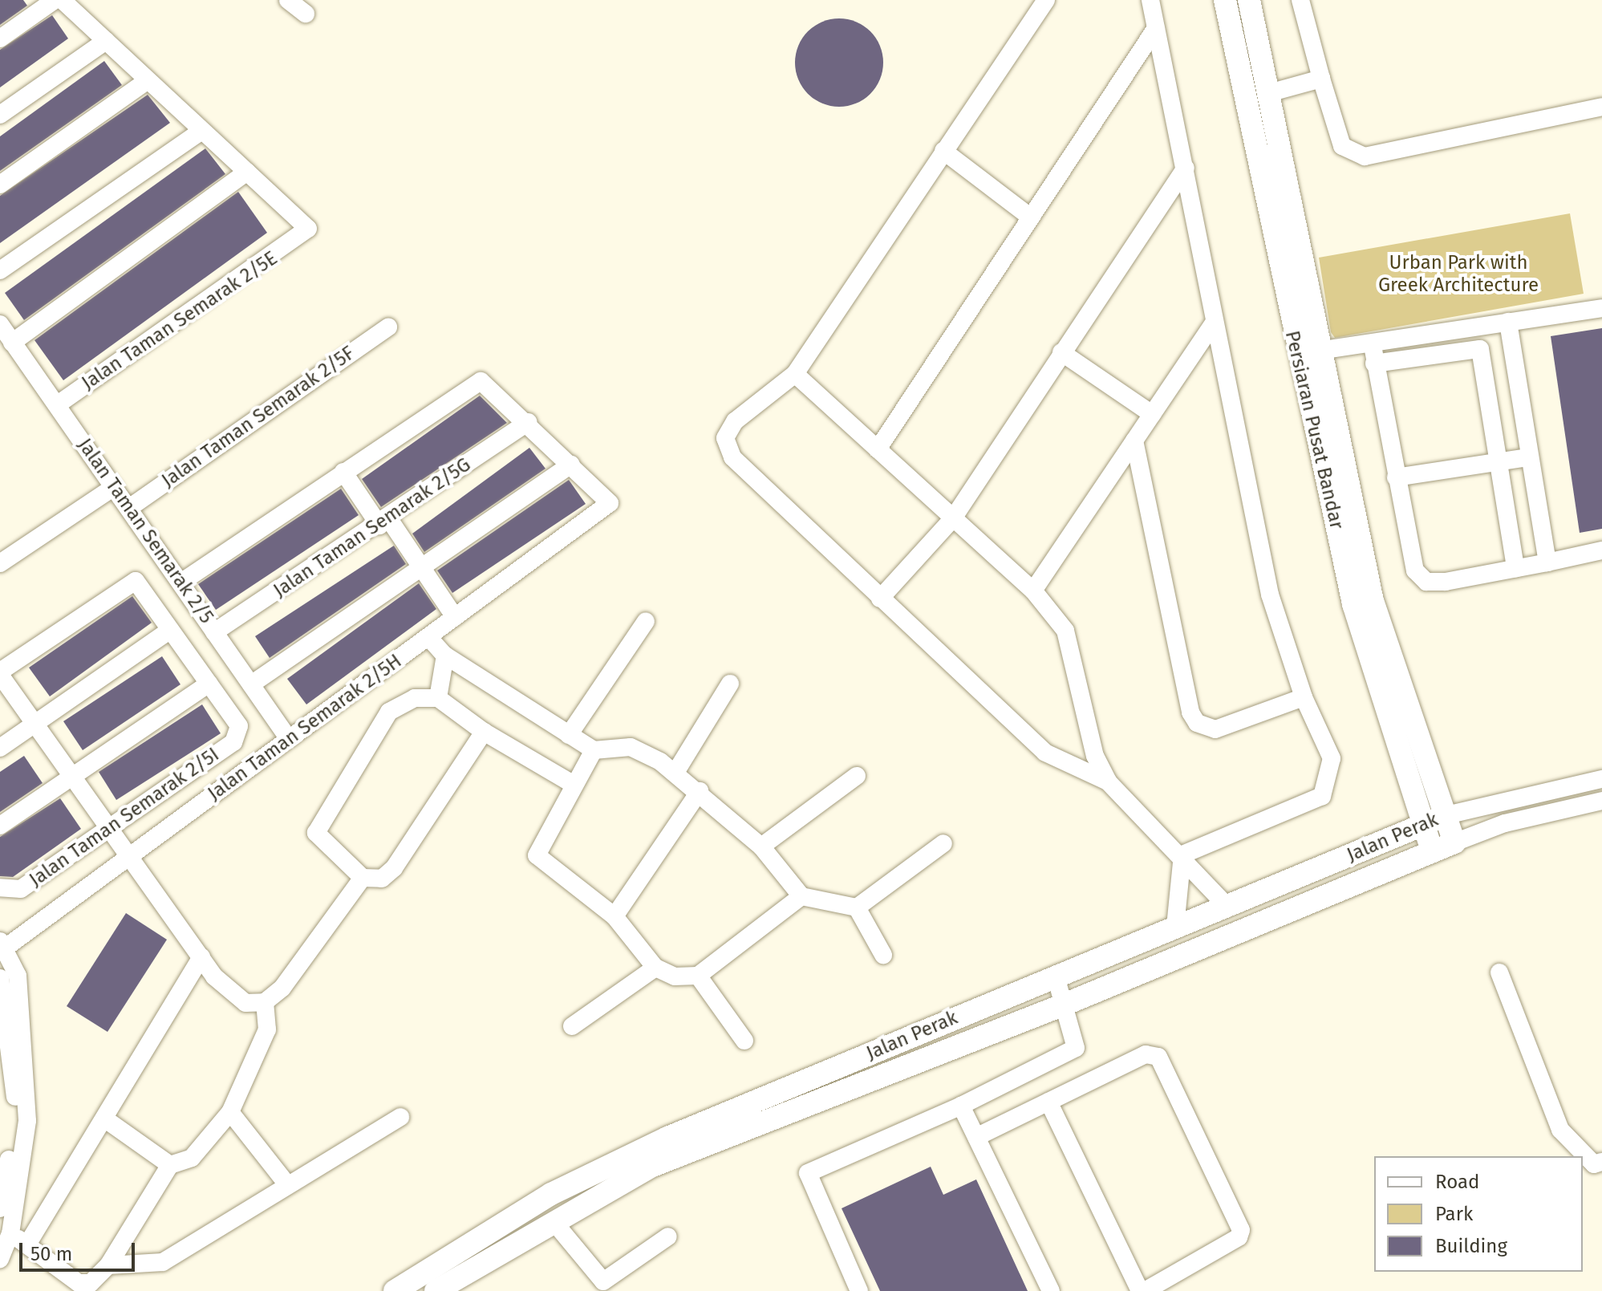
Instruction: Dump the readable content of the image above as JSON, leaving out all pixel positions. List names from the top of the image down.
{
  "streets": {
    "main road": ["Persiaran Pusat Bandar", "Jalan Perak"],
    "street": [
      "Jalan Taman Semarak 2/5E",
      "Jalan Taman Semarak 2/5F",
      "Jalan Taman Semarak 2/5G",
      "Jalan Taman Semarak 2/5",
      "Jalan Taman Semarak 2/5H",
      "Jalan Taman Semarak 2/5I"
    ]
  },
  "crossings": [
    ["Jalan Taman Semarak 2/5E", "Jalan Taman Semarak 2/5"],
    ["Jalan Taman Semarak 2/5F", "Jalan Taman Semarak 2/5"],
    ["Persiaran Pusat Bandar", "Jalan Perak"],
    ["Jalan Taman Semarak 2/5G", "Jalan Taman Semarak 2/5"],
    ["Jalan Taman Semarak 2/5", "Jalan Taman Semarak 2/5H"]
  ],
  "parks": ["Urban Park with Greek Architecture"],
  "legend": ["Road", "Park", "Building"],
  "scale_bar": "50 m"
}
